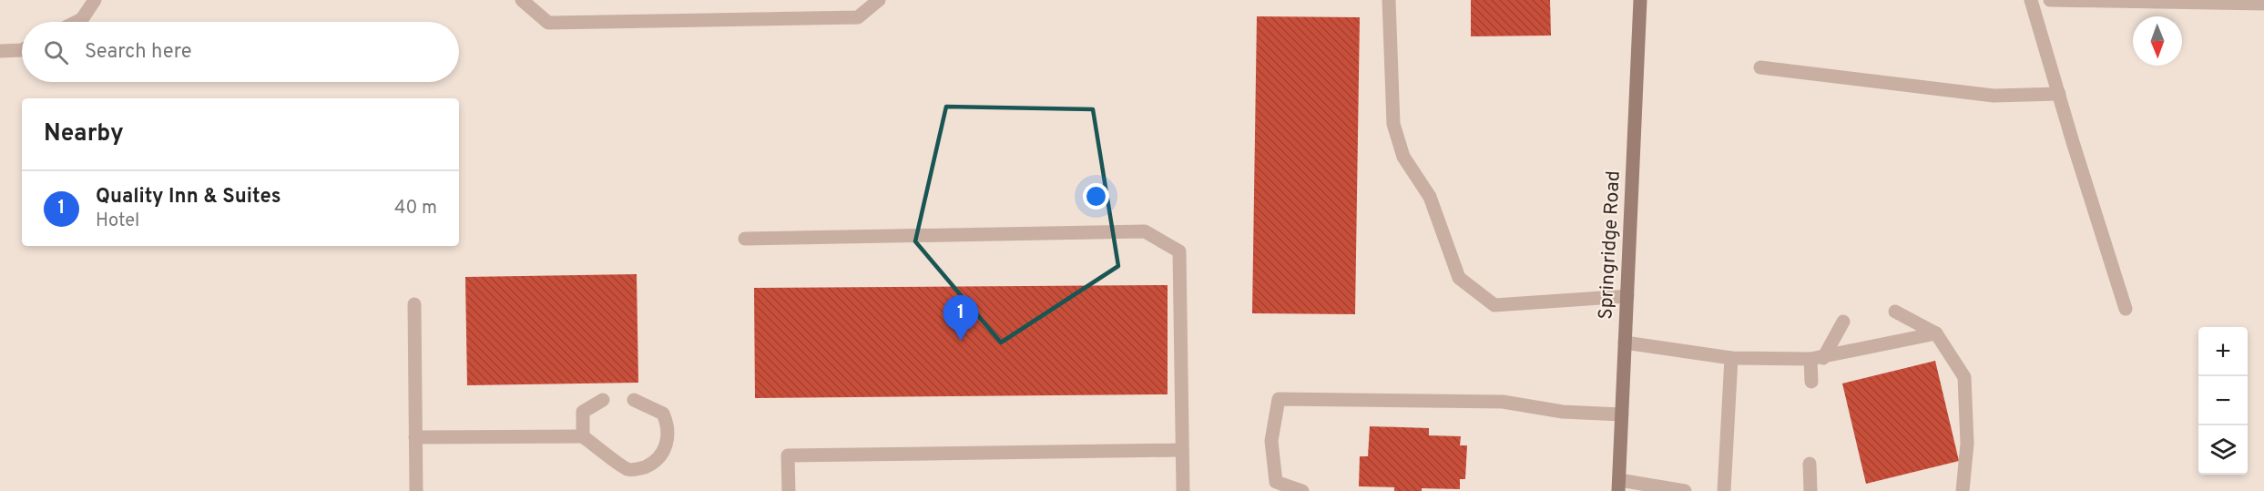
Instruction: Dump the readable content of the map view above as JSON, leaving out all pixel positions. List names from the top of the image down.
{
  "streets": {
    "main road": ["Springridge Road"]
  },
  "north": "bottom",
  "page": {
    "search": "Search here",
    "heading": "Nearby",
    "list": [
      {
        "mark": "1",
        "name": "Quality Inn & Suites",
        "note": "Hotel",
        "value": "40 m"
      }
    ],
    "pins": "1",
    "map_buttons": ["+", "−"]
  }
}
